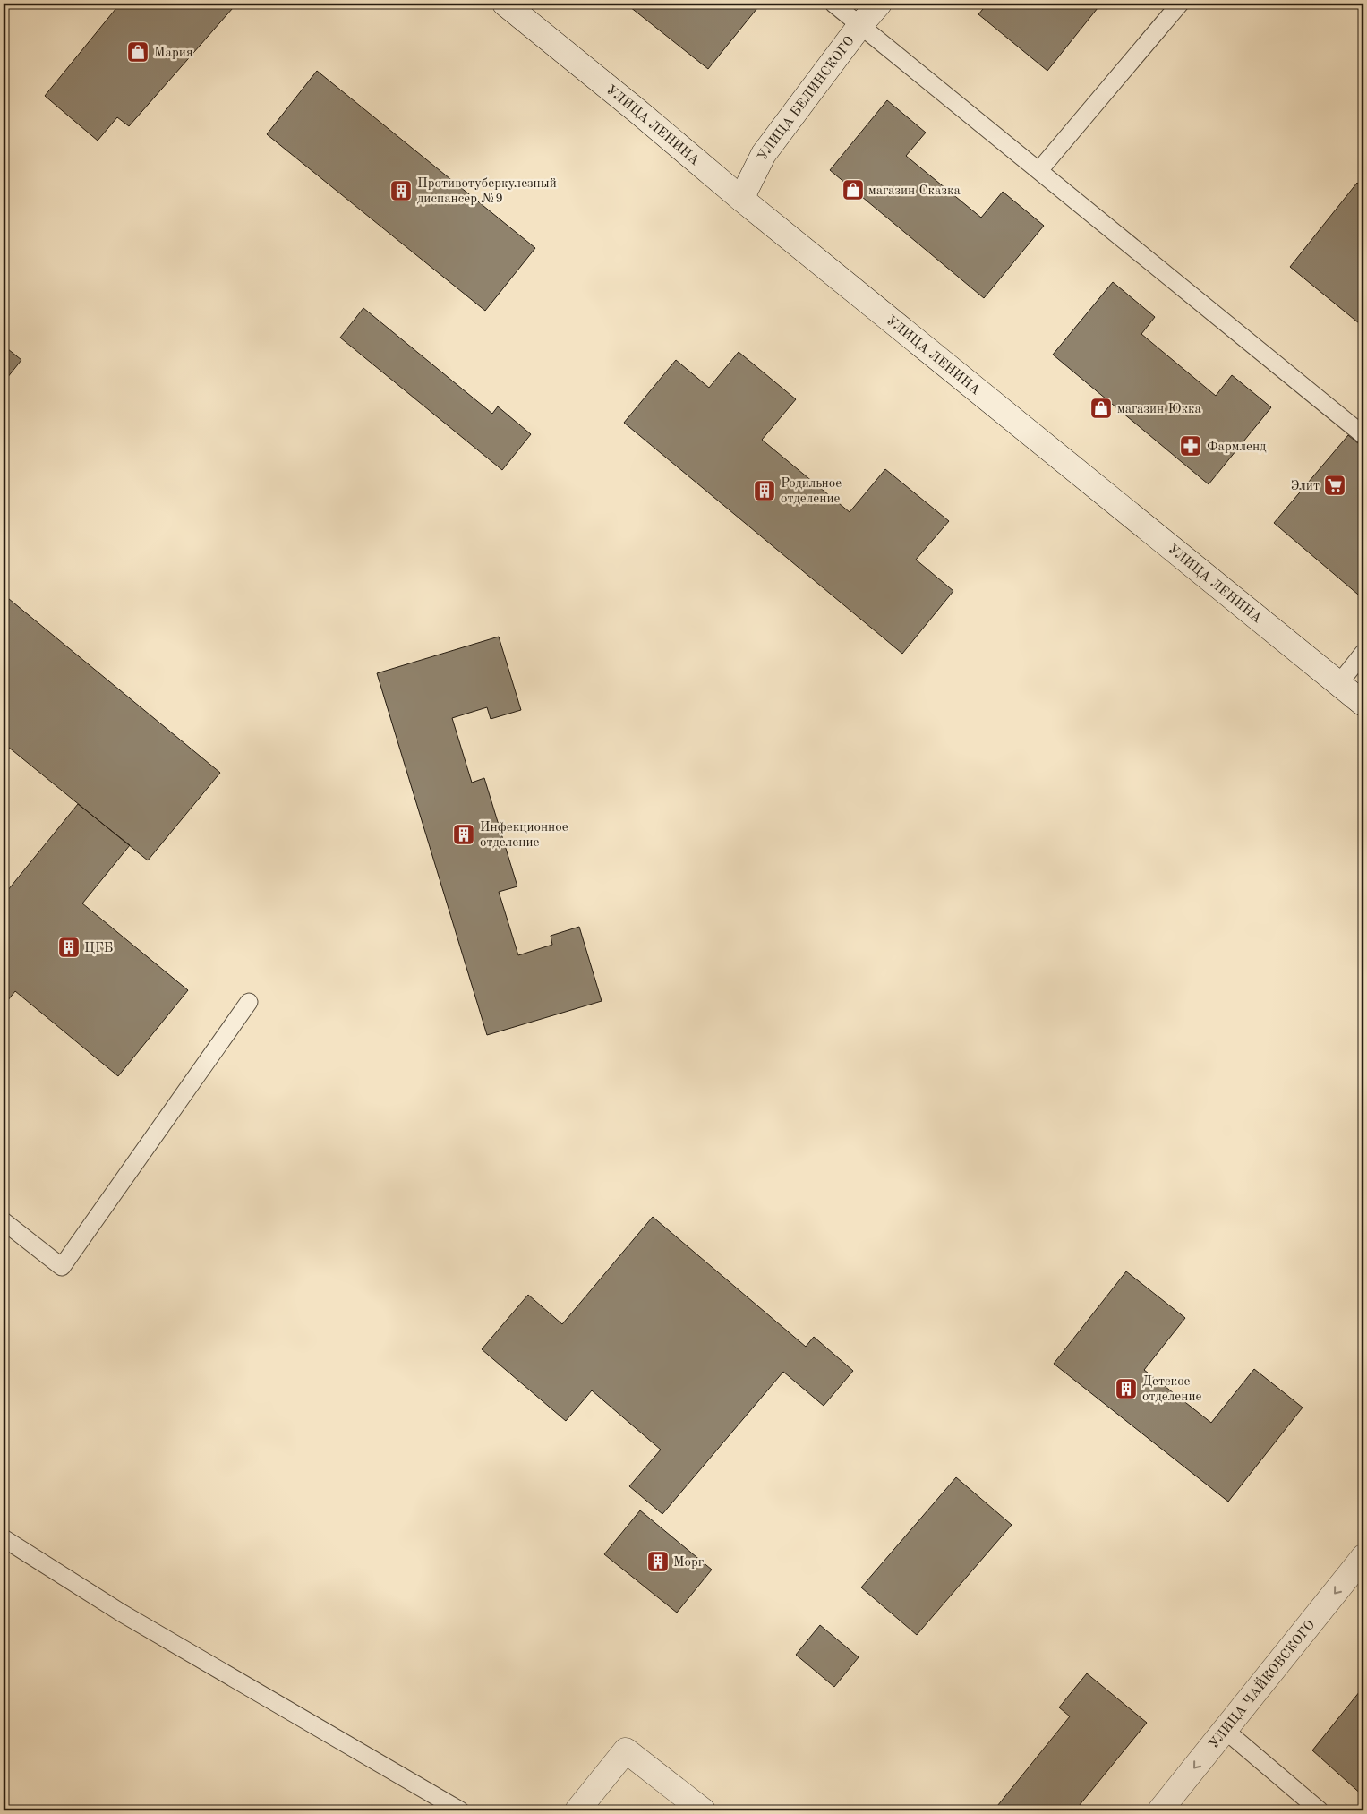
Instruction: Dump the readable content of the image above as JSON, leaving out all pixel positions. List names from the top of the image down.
{
  "streets": {
    "main road": ["УЛИЦА БЕЛИНСКОГО", "УЛИЦА ЛЕНИНА", "УЛИЦА ЧАЙКОВСКОГО"]
  },
  "crossings": [
    ["УЛИЦА БЕЛИНСКОГО", "УЛИЦА ЛЕНИНА"]
  ],
  "one_way": ["УЛИЦА ЧАЙКОВСКОГО"],
  "places": {
    "shop": ["Мария", "магазин Сказка", "магазин Юкка"],
    "building": [
      "Противотуберкулезный диспансер №9",
      "Родильное отделение",
      "Инфекционное отделение",
      "ЦГБ",
      "Детское отделение",
      "Морг"
    ],
    "pharmacy": ["Фармленд"],
    "supermarket": ["Элит"]
  }
}
